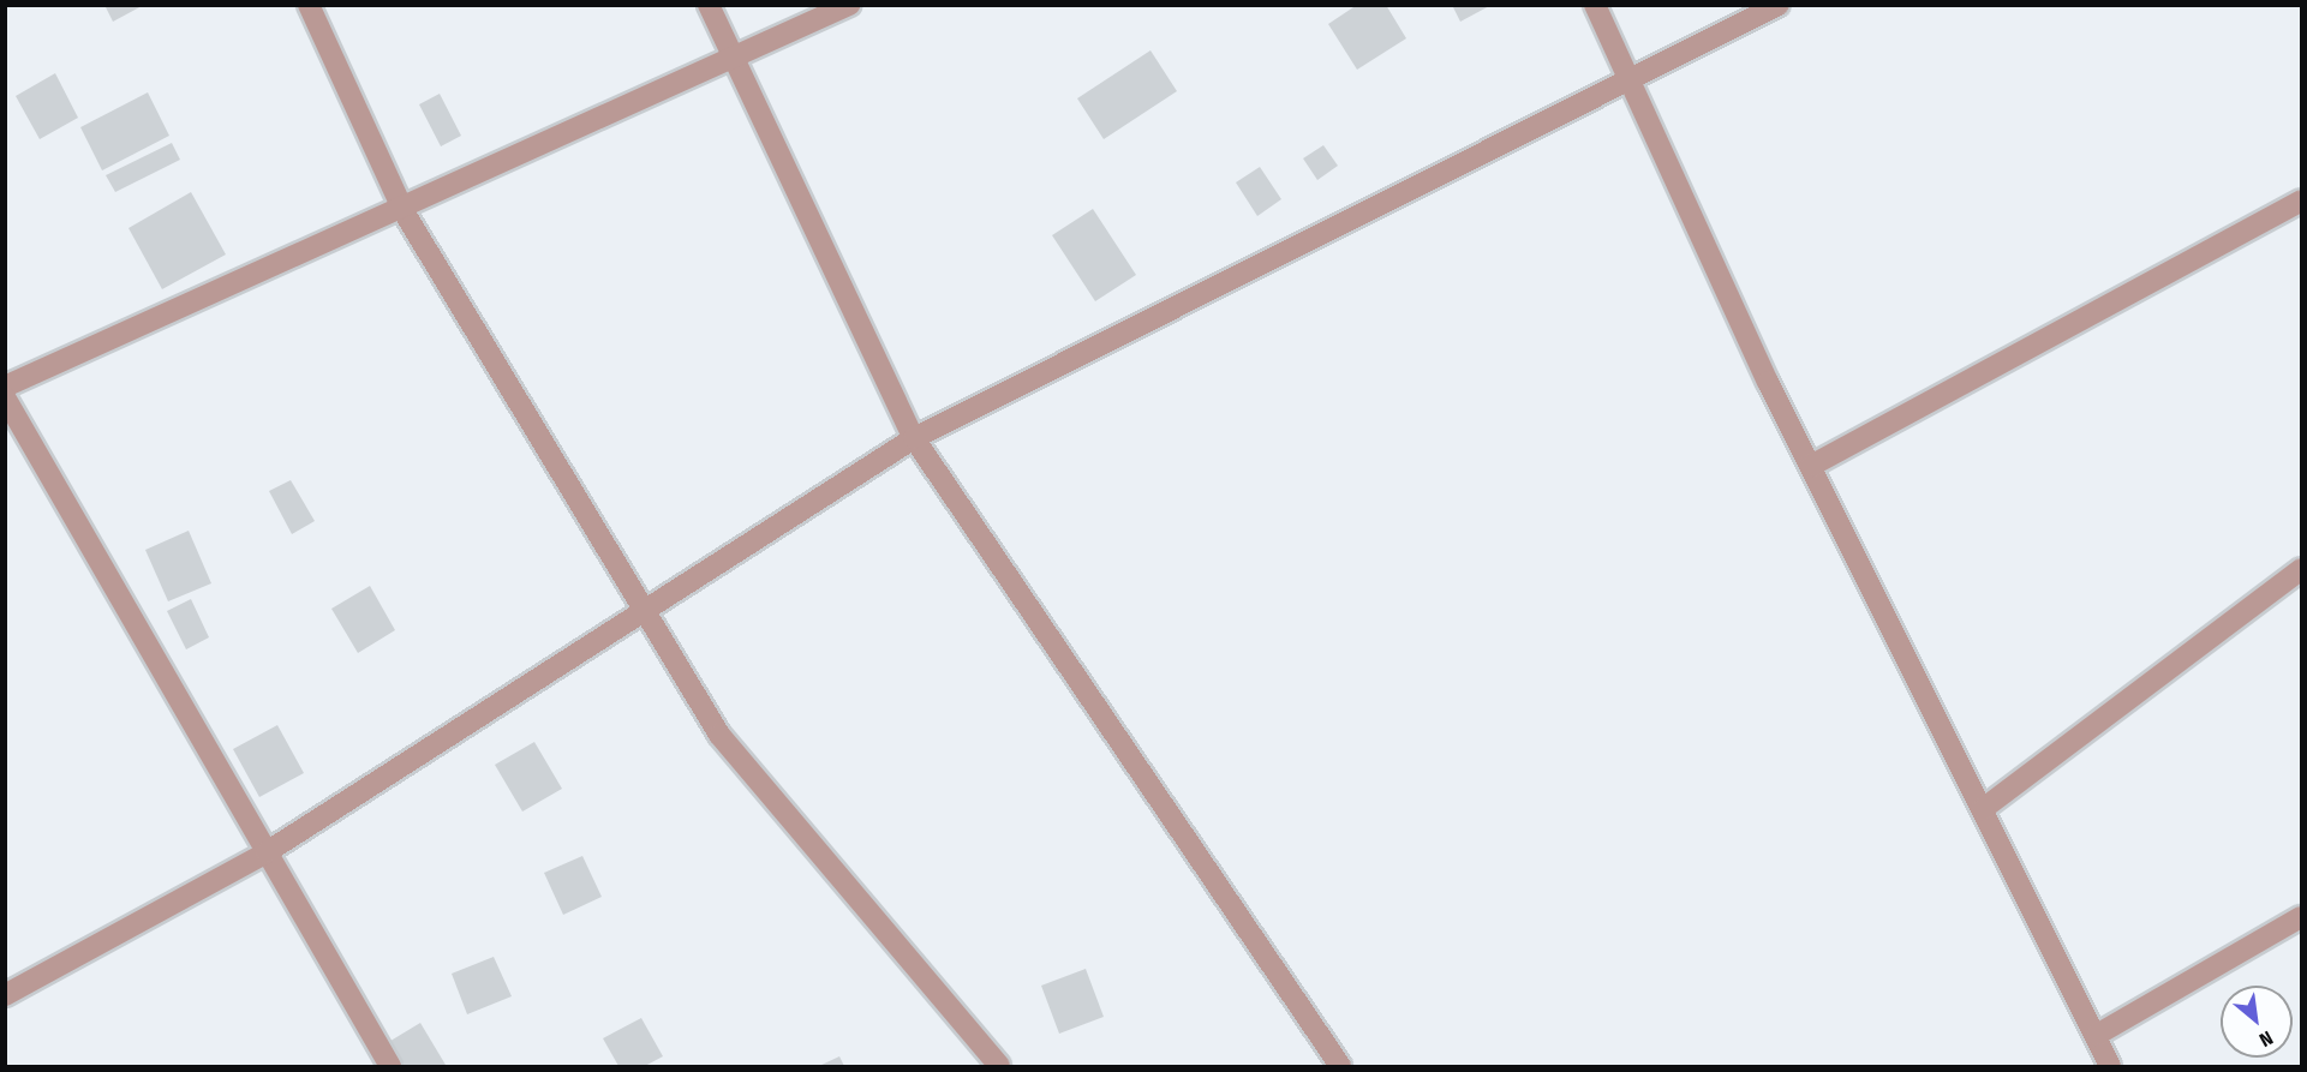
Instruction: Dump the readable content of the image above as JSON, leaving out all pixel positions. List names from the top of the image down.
{
  "north": "bottom right"
}
